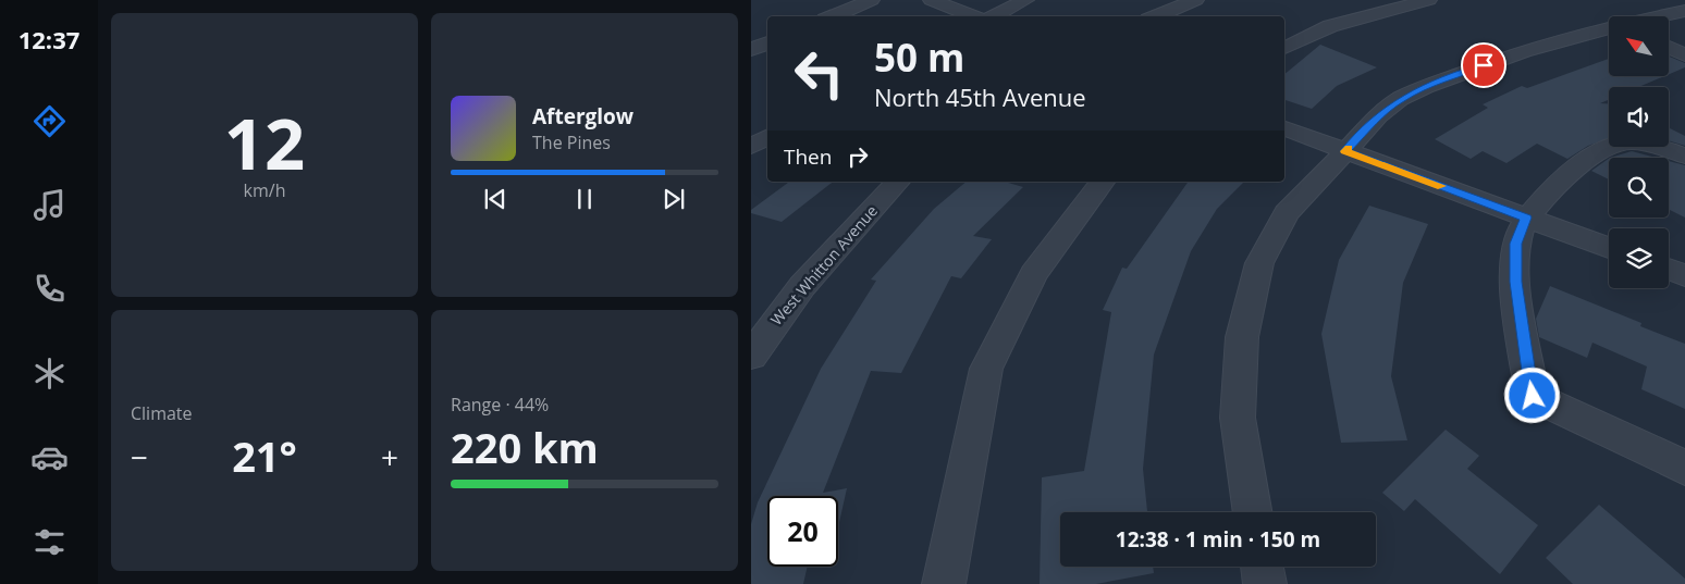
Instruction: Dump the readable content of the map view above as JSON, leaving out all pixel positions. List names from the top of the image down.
{
  "streets": {
    "street": ["West Whitton Avenue"]
  },
  "north": "top left",
  "page": {
    "tabs": "12:37",
    "tile": [
      ["12", "km/h"],
      "Climate",
      ["Range · 44%", "220 km"]
    ],
    "turn": ["50 m", "North 45th Avenue"],
    "song": ["Afterglow", "The Pines"],
    "then": "Then",
    "heat": ["−", "21°", "+"],
    "limit": "20",
    "trip": "12:38 · 1 min · 150 m"
  }
}
